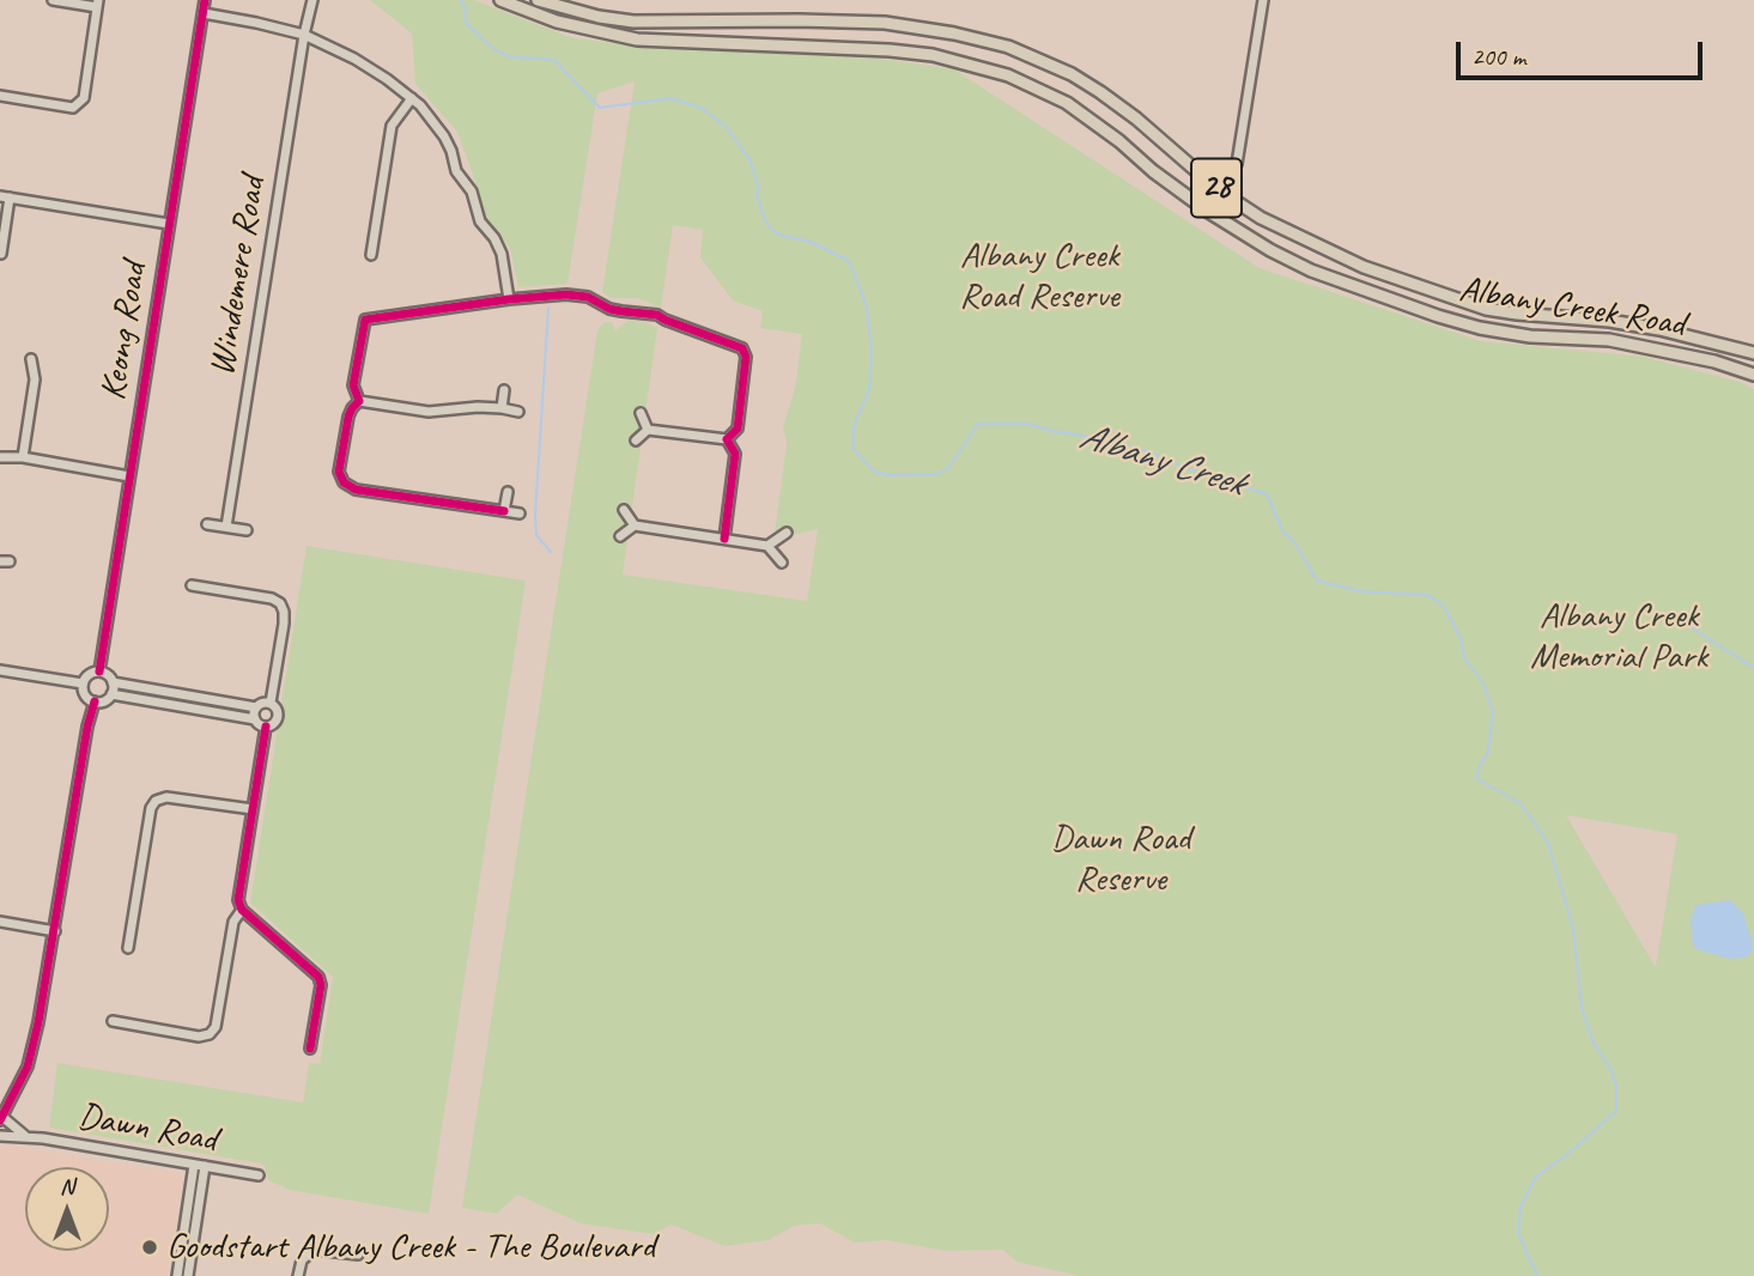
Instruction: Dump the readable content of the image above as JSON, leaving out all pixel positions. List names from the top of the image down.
{
  "streets": {
    "main road": ["28", "Albany Creek Road"],
    "street": ["Windemere Road", "Keong Road", "Dawn Road"]
  },
  "water": ["Albany Creek"],
  "parks": ["Albany Creek Road Reserve", "Albany Creek Memorial Park", "Dawn Road Reserve"],
  "places": ["Goodstart Albany Creek - The Boulevard"],
  "scale_bar": "200 m",
  "north": "top"
}
